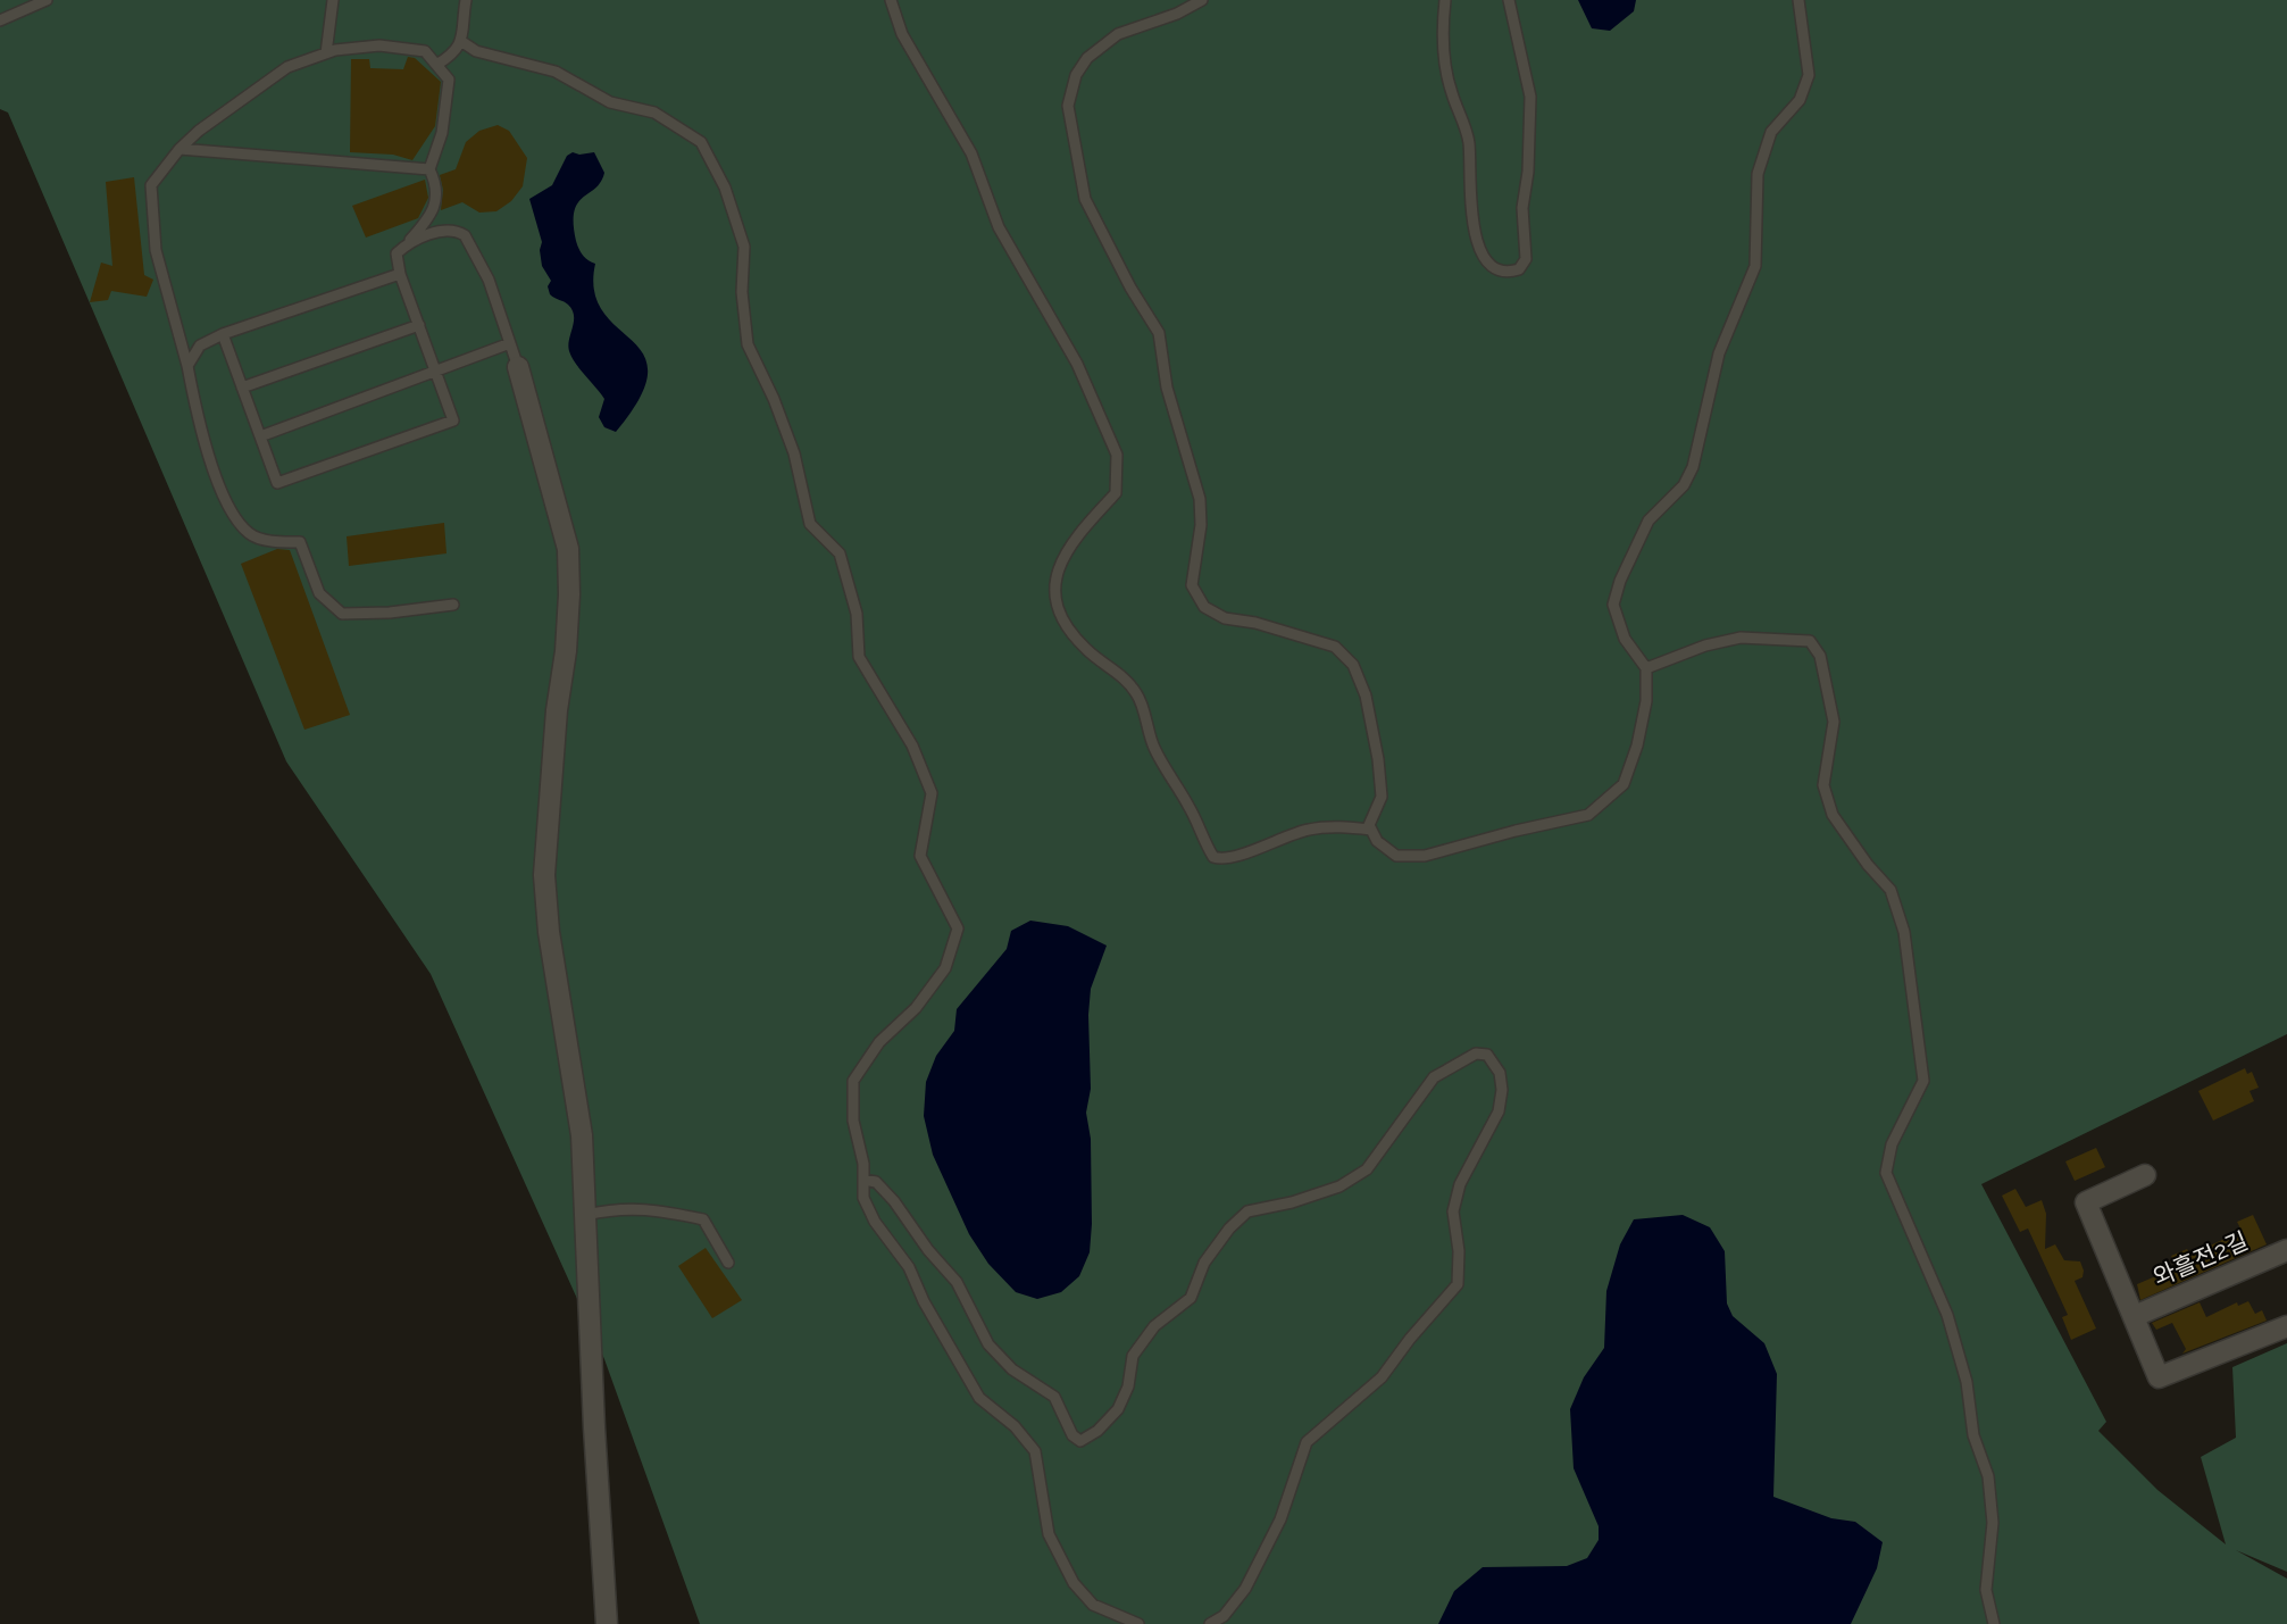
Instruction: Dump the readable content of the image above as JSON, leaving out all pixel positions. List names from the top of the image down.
{
  "streets": {
    "street": ["와흘전2길"]
  }
}
